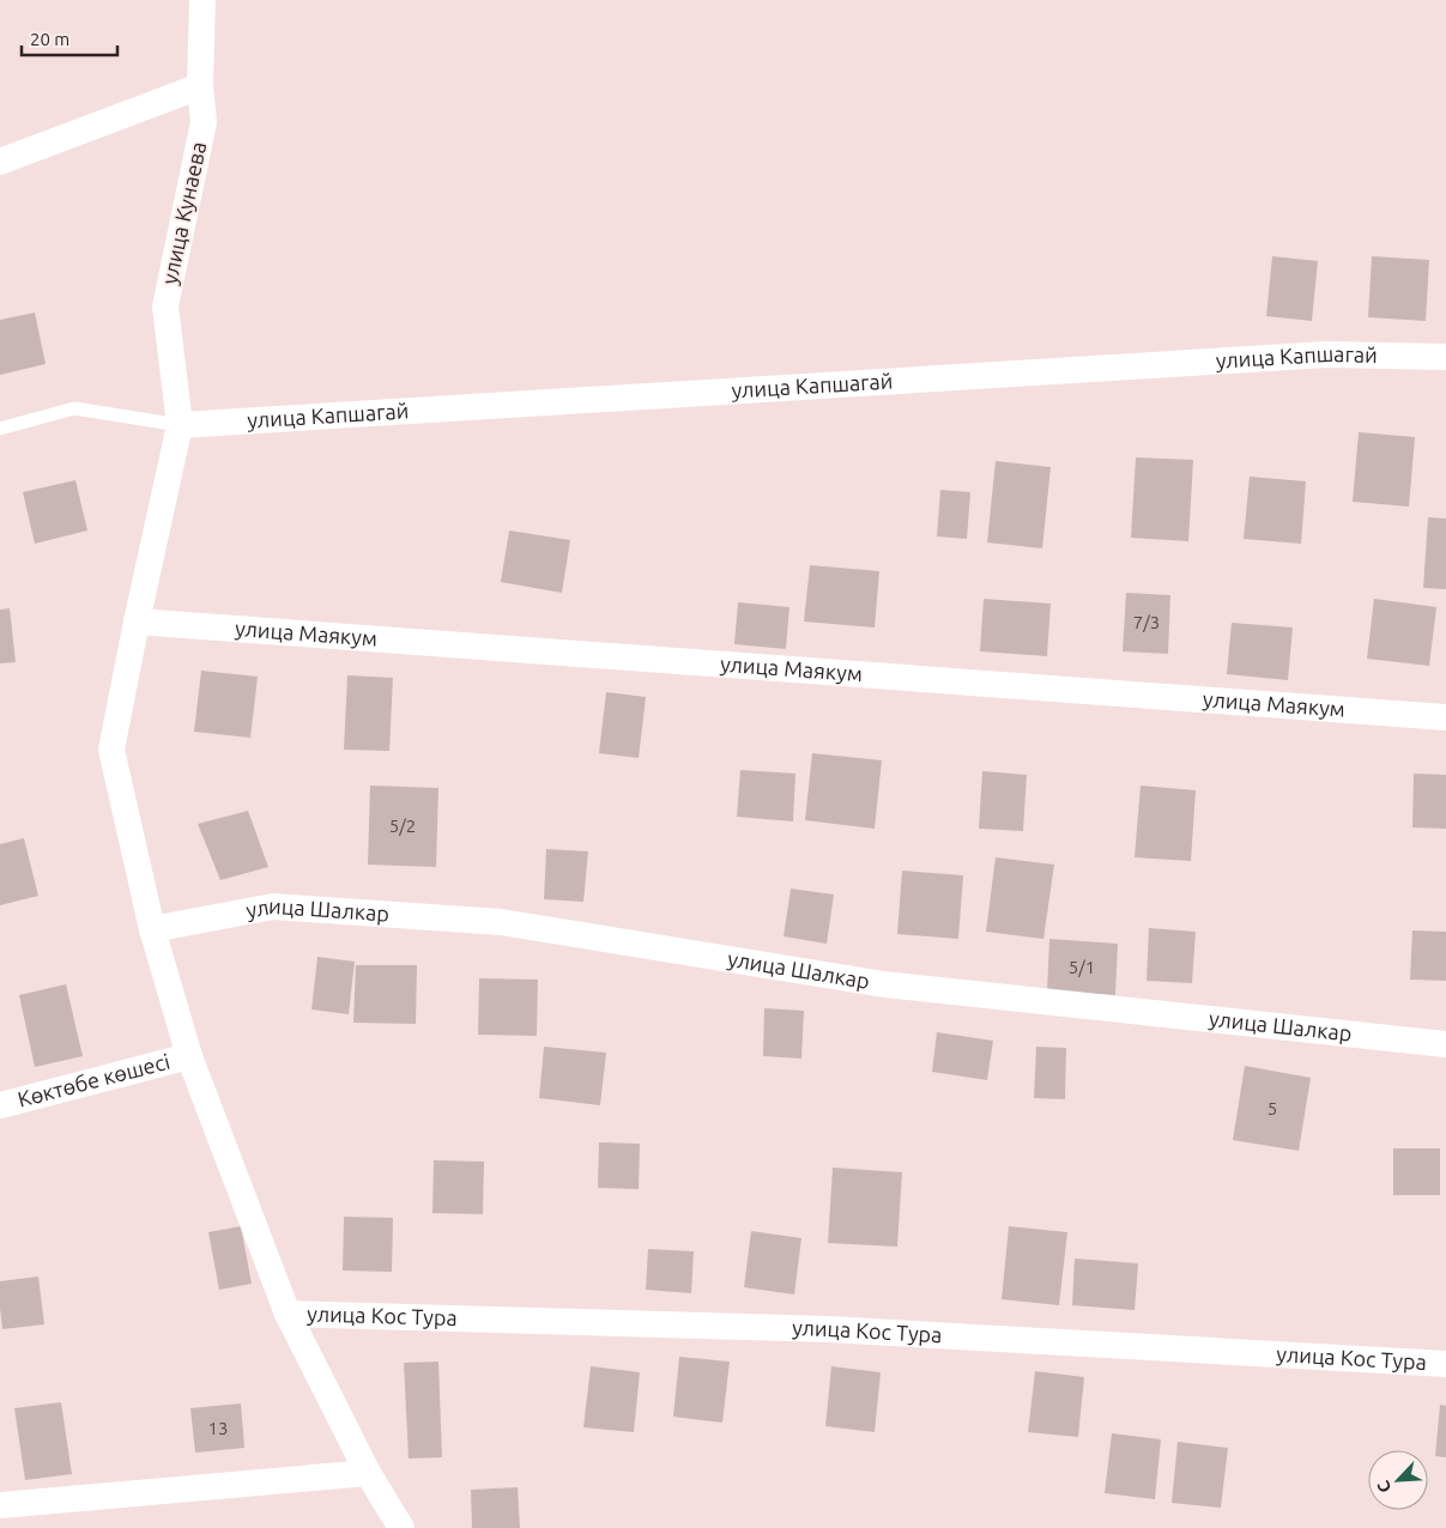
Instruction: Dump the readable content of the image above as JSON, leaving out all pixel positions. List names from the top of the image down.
{
  "streets": {
    "street": [
      "улица Кунаева",
      "улица Капшагай",
      "улица Маякум",
      "улица Шалкар",
      "Көктөбе көшесі",
      "улица Кос Тура"
    ]
  },
  "crossings": [
    ["улица Кунаева", "улица Капшагай"],
    ["улица Кунаева", "улица Маякум"],
    ["улица Кунаева", "улица Шалкар"],
    ["улица Кунаева", "Көктөбе көшесі"],
    ["улица Кунаева", "улица Кос Тура"]
  ],
  "house_numbers": [
    "7/3",
    "5/2",
    "5/1",
    "5",
    "13"
  ],
  "scale_bar": "20 m",
  "north": "bottom left"
}
